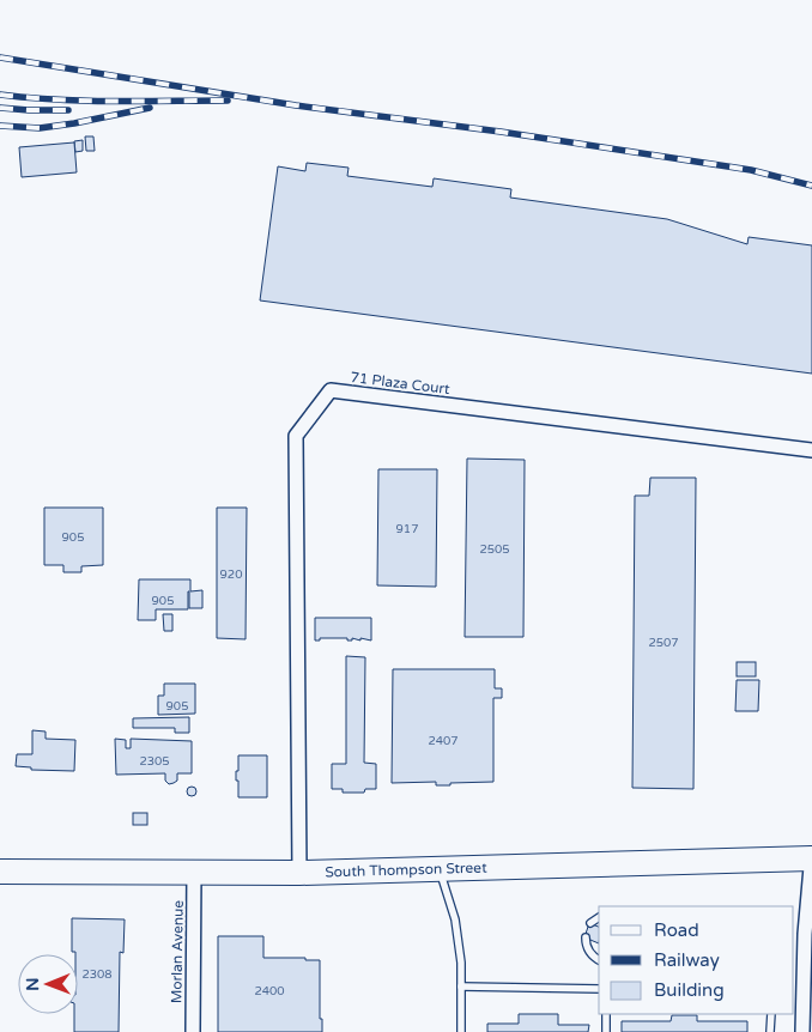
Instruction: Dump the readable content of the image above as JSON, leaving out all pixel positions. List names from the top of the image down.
{
  "streets": {
    "highway": ["South Thompson Street"],
    "street": ["71 Plaza Court", "Morlan Avenue"]
  },
  "crossings": [
    ["71 Plaza Court", "South Thompson Street"],
    ["South Thompson Street", "Morlan Avenue"]
  ],
  "house_numbers": [
    "917",
    "905",
    "2505",
    "920",
    "905",
    "2507",
    "905",
    "2407",
    "2305",
    "2308",
    "2400"
  ],
  "legend": ["Road", "Railway", "Building"],
  "north": "left"
}
